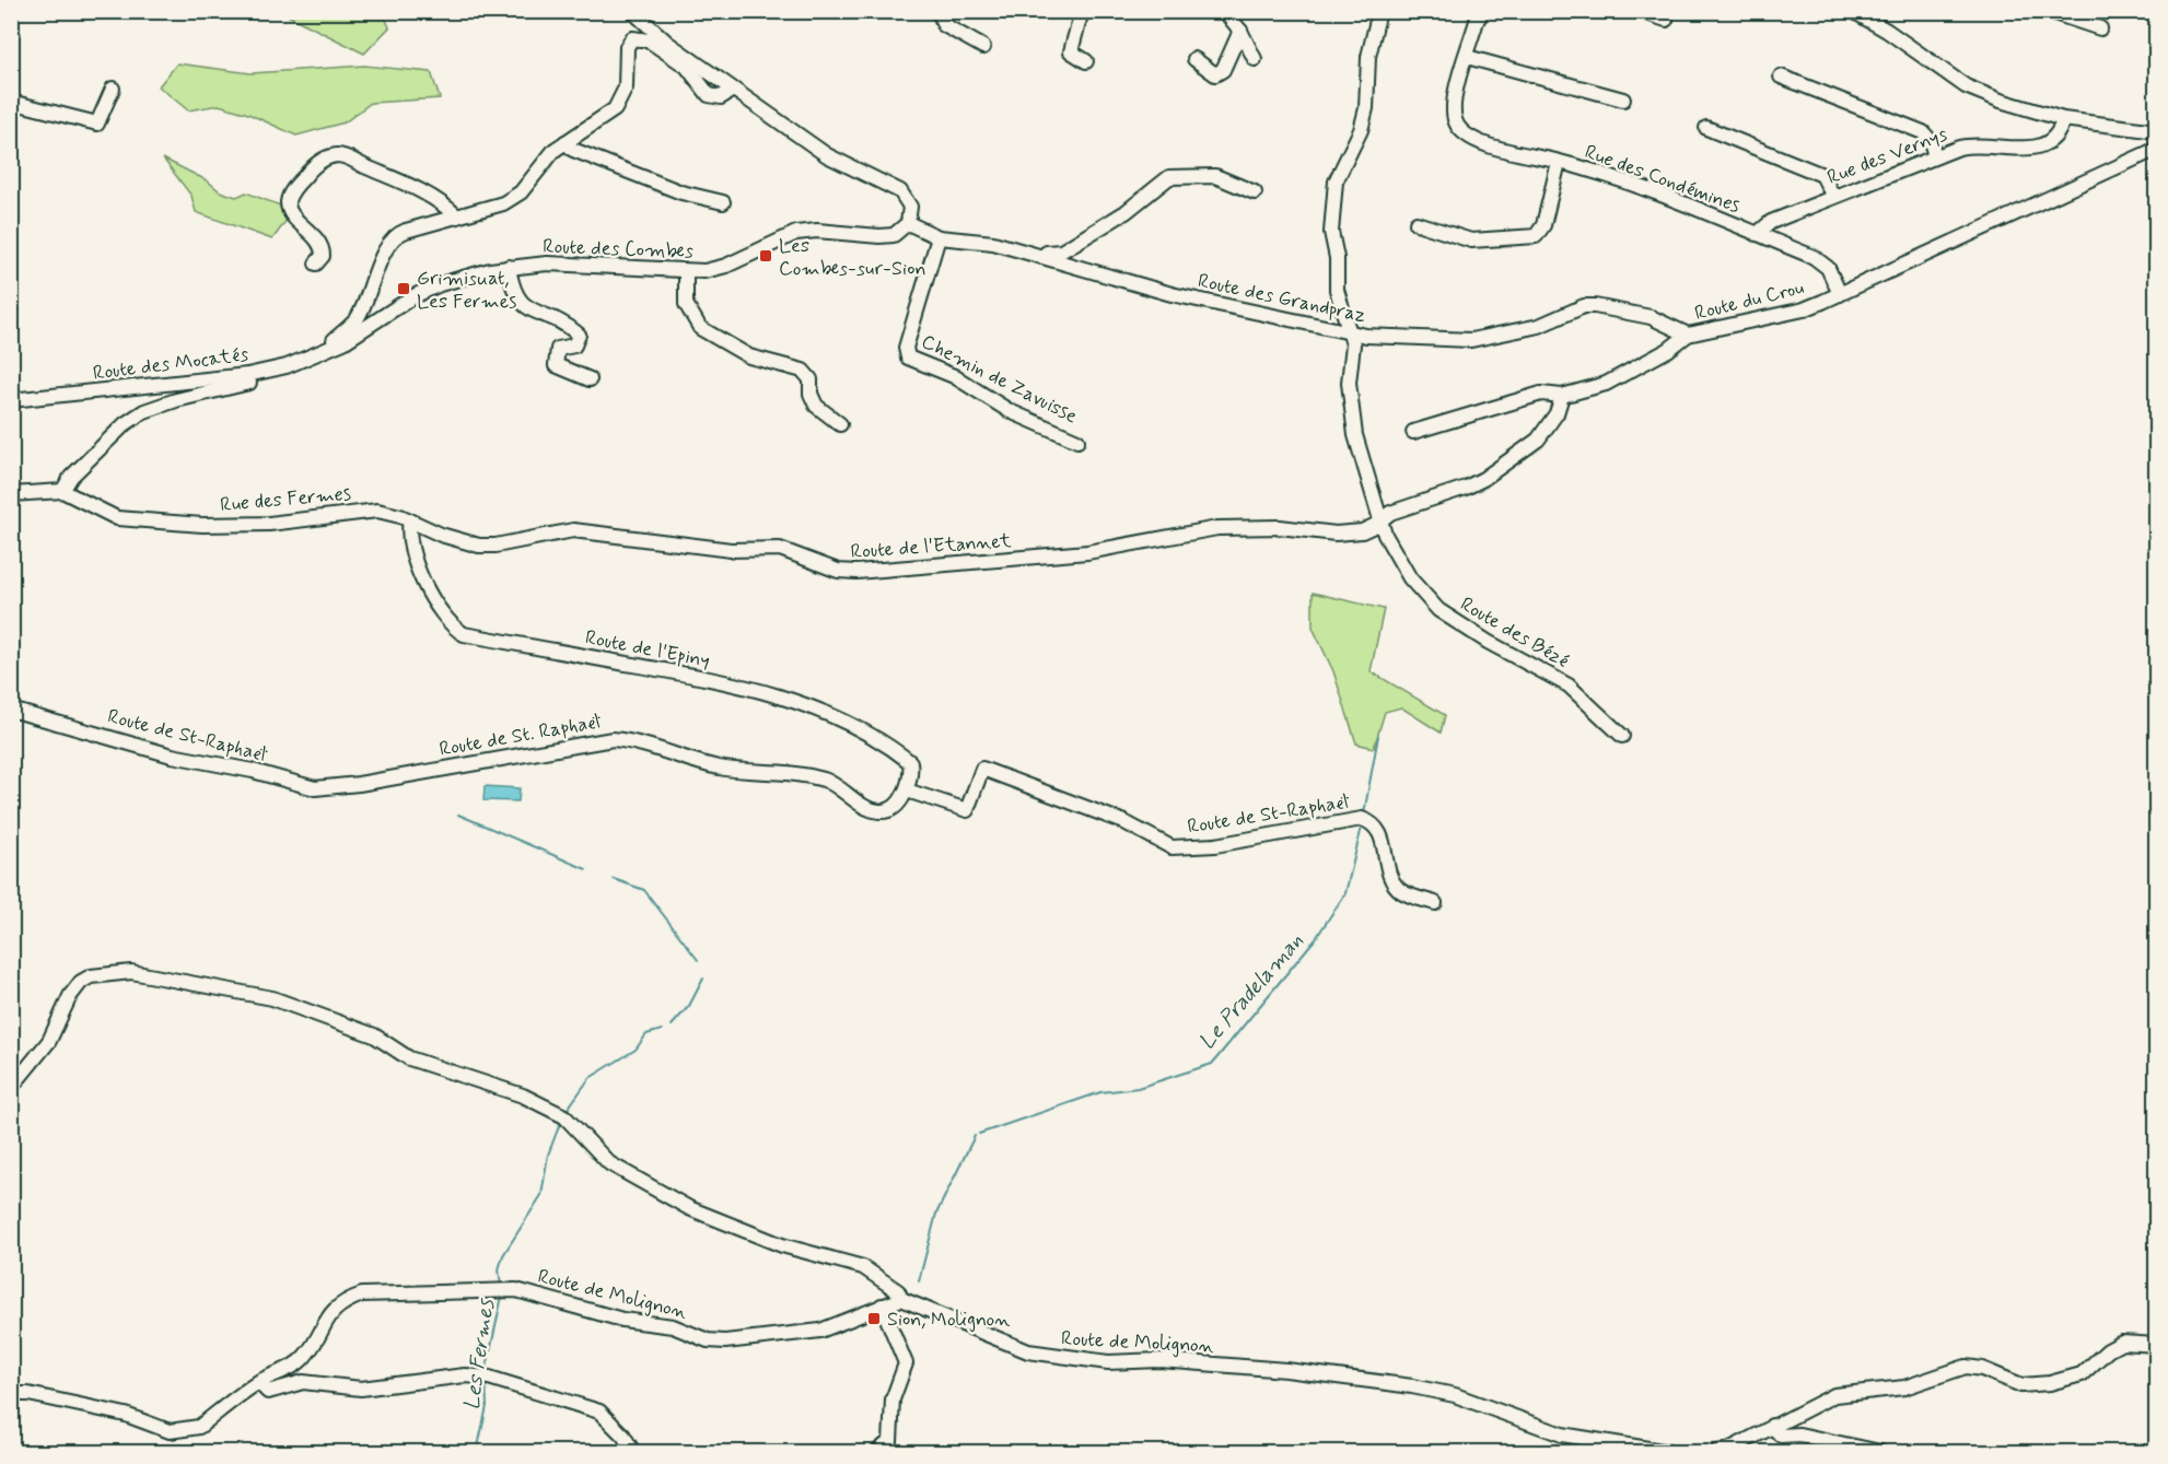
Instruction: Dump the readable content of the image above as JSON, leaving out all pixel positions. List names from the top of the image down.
{
  "streets": {
    "street": [
      "Rue des Vernys",
      "Rue des Condémines",
      "Route des Combes",
      "Route des Grandpraz",
      "Route du Crou",
      "Route des Mocatés",
      "Chemin de Zavuisse",
      "Rue des Fermes",
      "Route de l'Etannet",
      "Route des Bézé",
      "Route de l'Epiny",
      "Route de St-Raphaël",
      "Route de St. Raphaël",
      "Route de Molignon"
    ]
  },
  "crossings": [
    ["Rue des Vernys", "Rue des Condémines"],
    ["Rue des Condémines", "Route du Crou"],
    ["Route des Combes", "Route des Grandpraz"],
    ["Route des Combes", "Route des Mocatés"],
    ["Route des Grandpraz", "Route du Crou"],
    ["Route des Grandpraz", "Chemin de Zavuisse"],
    ["Route des Grandpraz", "Route des Bézé"],
    ["Rue des Fermes", "Route de l'Etannet"],
    ["Rue des Fermes", "Route de l'Epiny"],
    ["Route de l'Etannet", "Route des Bézé"],
    ["Route de l'Etannet", "Route de l'Epiny"],
    ["Route de l'Epiny", "Route de St-Raphaël"],
    ["Route de l'Epiny", "Route de St. Raphaël"],
    ["Route de St-Raphaël", "Route de St. Raphaël"]
  ],
  "water": ["Le Pradelaman", "Les Fermes"],
  "places": {
    "transit": ["Les Combes-sur-Sion", "Grimisuat, Les Fermes", "Sion, Molignon"]
  }
}
